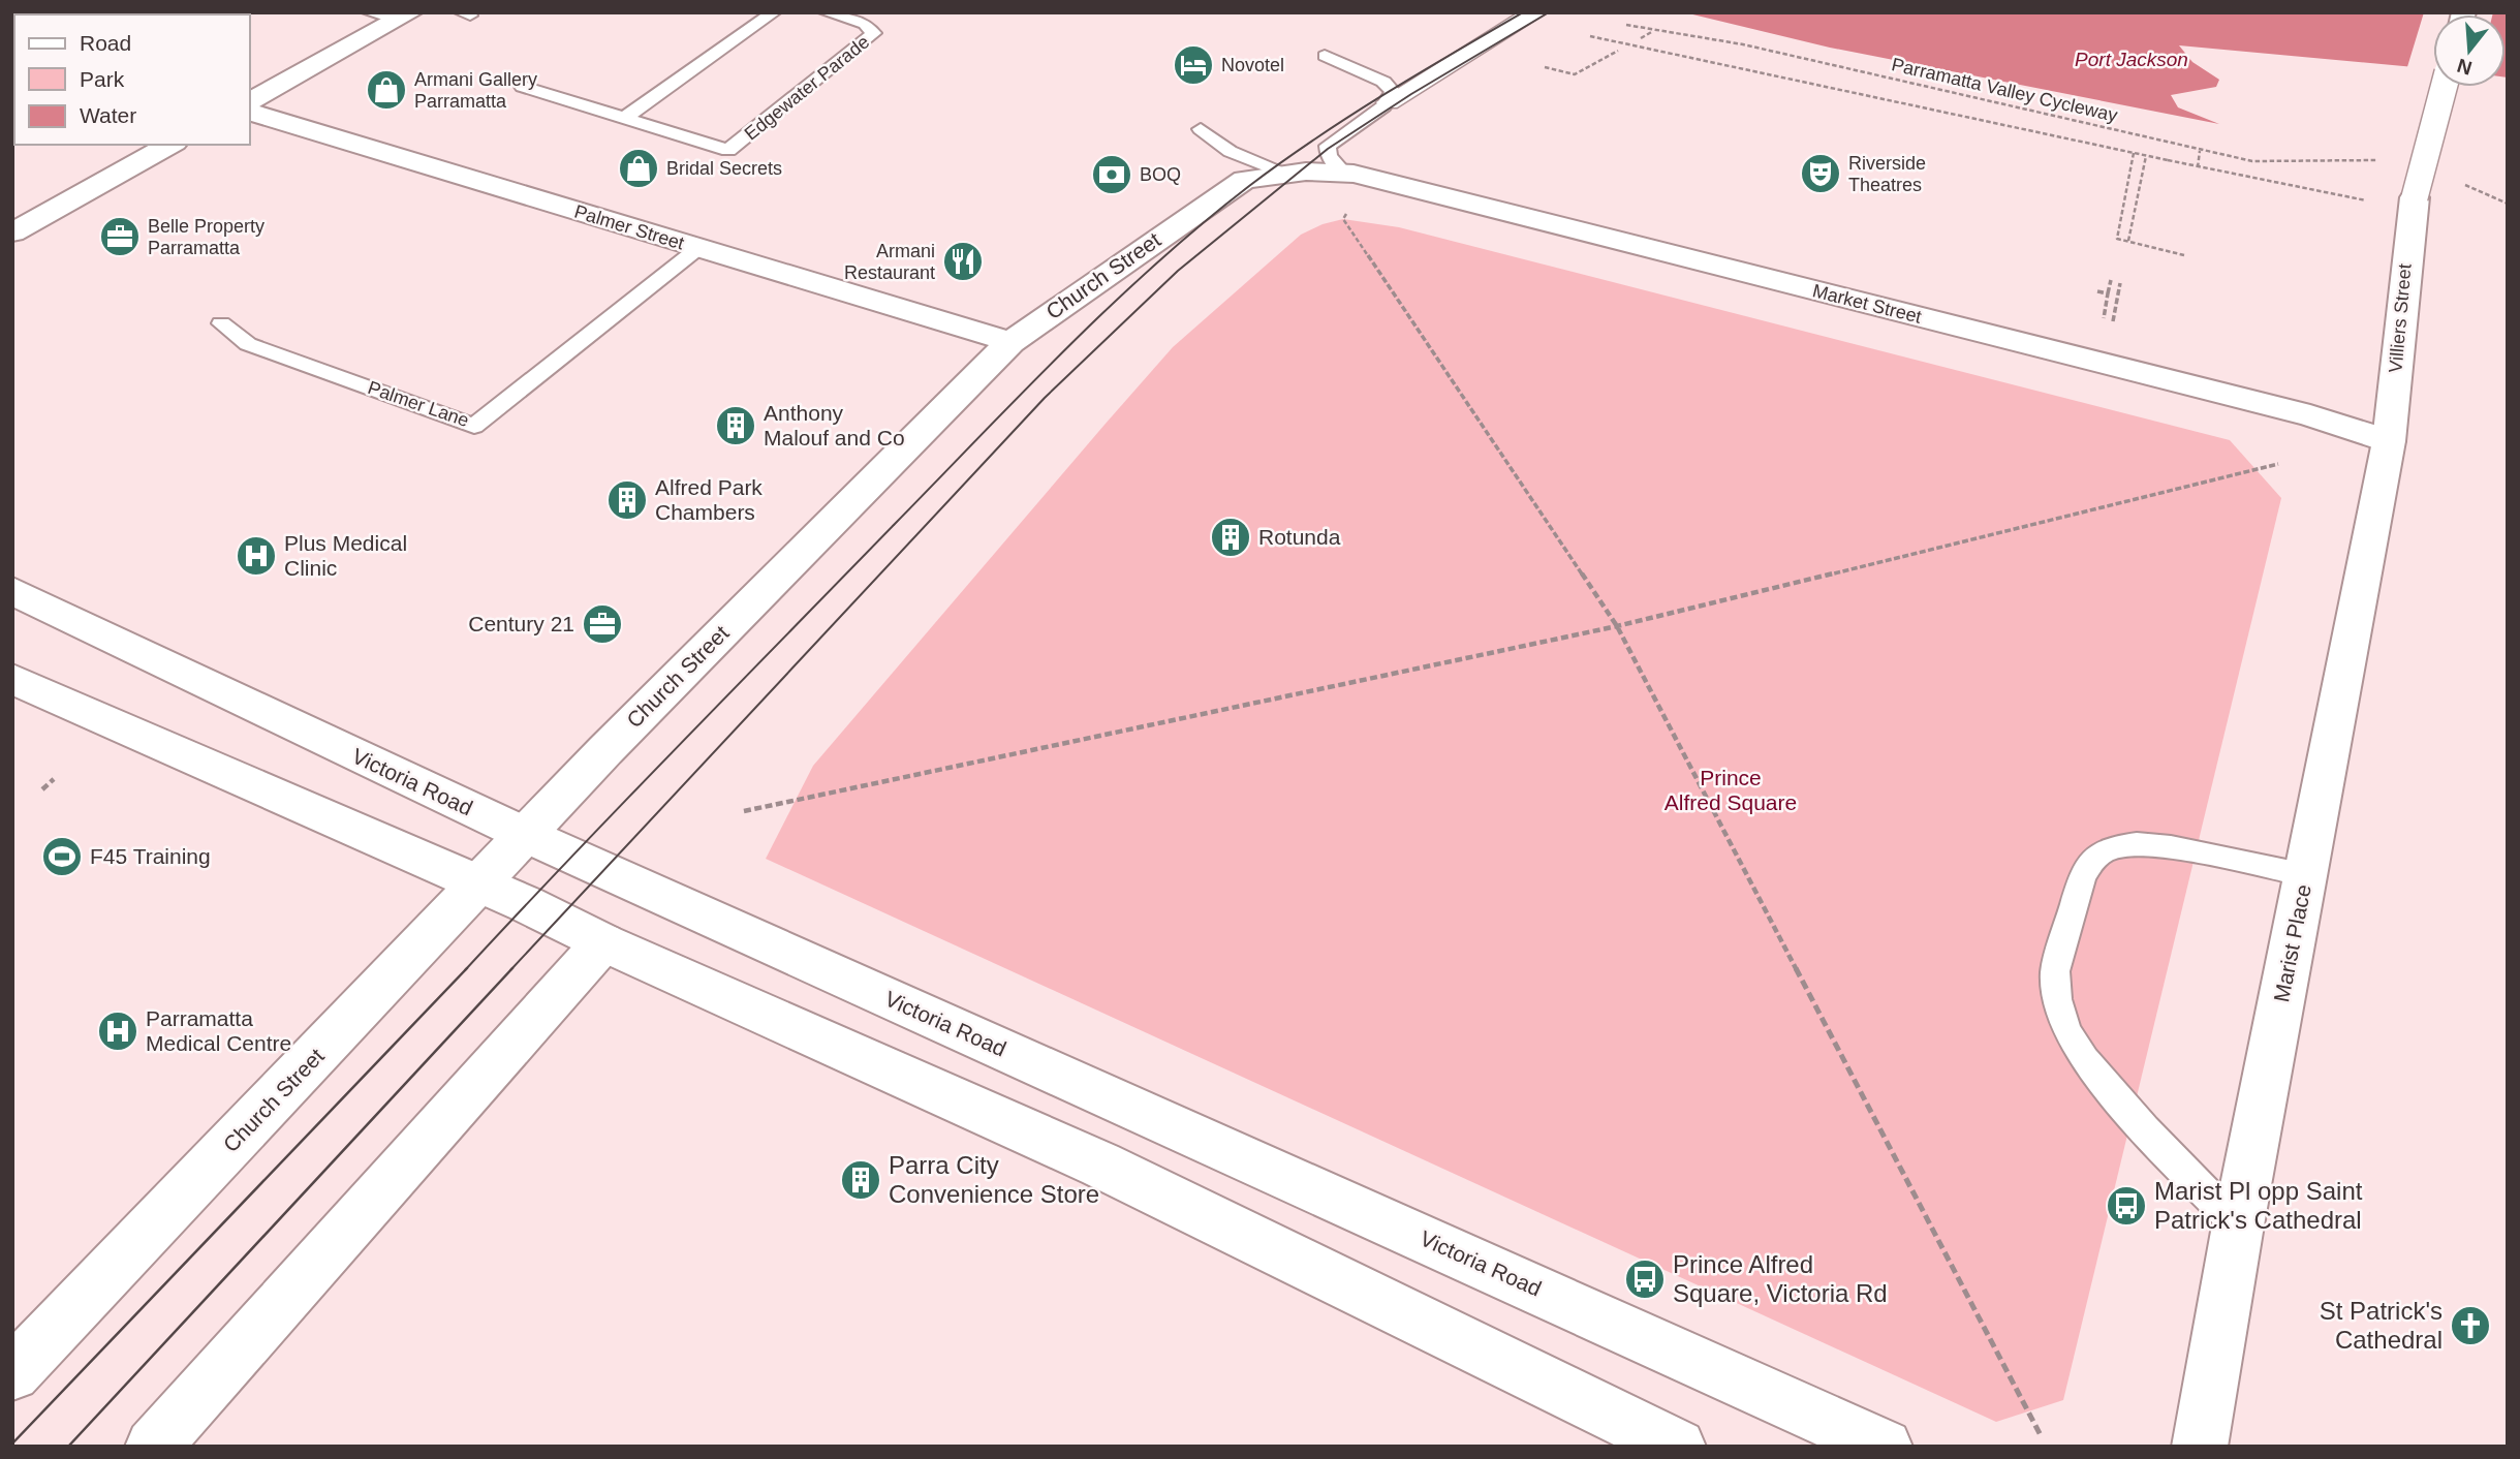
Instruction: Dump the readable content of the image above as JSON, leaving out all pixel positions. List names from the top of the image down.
{
  "streets": {
    "street": [
      "Palmer Street",
      "Church Street",
      "Market Street",
      "Villiers Street",
      "Victoria Road",
      "Marist Place"
    ],
    "lane": ["Edgewater Parade", "Palmer Lane"],
    "path": ["Parramatta Valley Cycleway"]
  },
  "crossings": [
    ["Palmer Street", "Church Street"],
    ["Palmer Street", "Palmer Lane"],
    ["Church Street", "Market Street"],
    ["Church Street", "Victoria Road"],
    ["Market Street", "Villiers Street"],
    ["Market Street", "Marist Place"],
    ["Villiers Street", "Marist Place"]
  ],
  "water": ["Port Jackson"],
  "parks": ["Prince Alfred Square"],
  "places": {
    "hotel": ["Novotel"],
    "shop": ["Armani Gallery Parramatta", "Bridal Secrets"],
    "theatre": ["Riverside Theatres"],
    "bank": ["BOQ"],
    "office": ["Belle Property Parramatta", "Century 21"],
    "restaurant": ["Armani Restaurant"],
    "building": [
      "Anthony Malouf and Co",
      "Alfred Park Chambers",
      "Rotunda",
      "Parra City Convenience Store"
    ],
    "hospital": ["Plus Medical Clinic", "Parramatta Medical Centre"],
    "sports": ["F45 Training"],
    "bus stop": ["Marist Pl opp Saint Patrick's Cathedral", "Prince Alfred Square, Victoria Rd"],
    "church": ["St Patrick's Cathedral"]
  },
  "legend": ["Road", "Park", "Water"],
  "north": "bottom"
}
